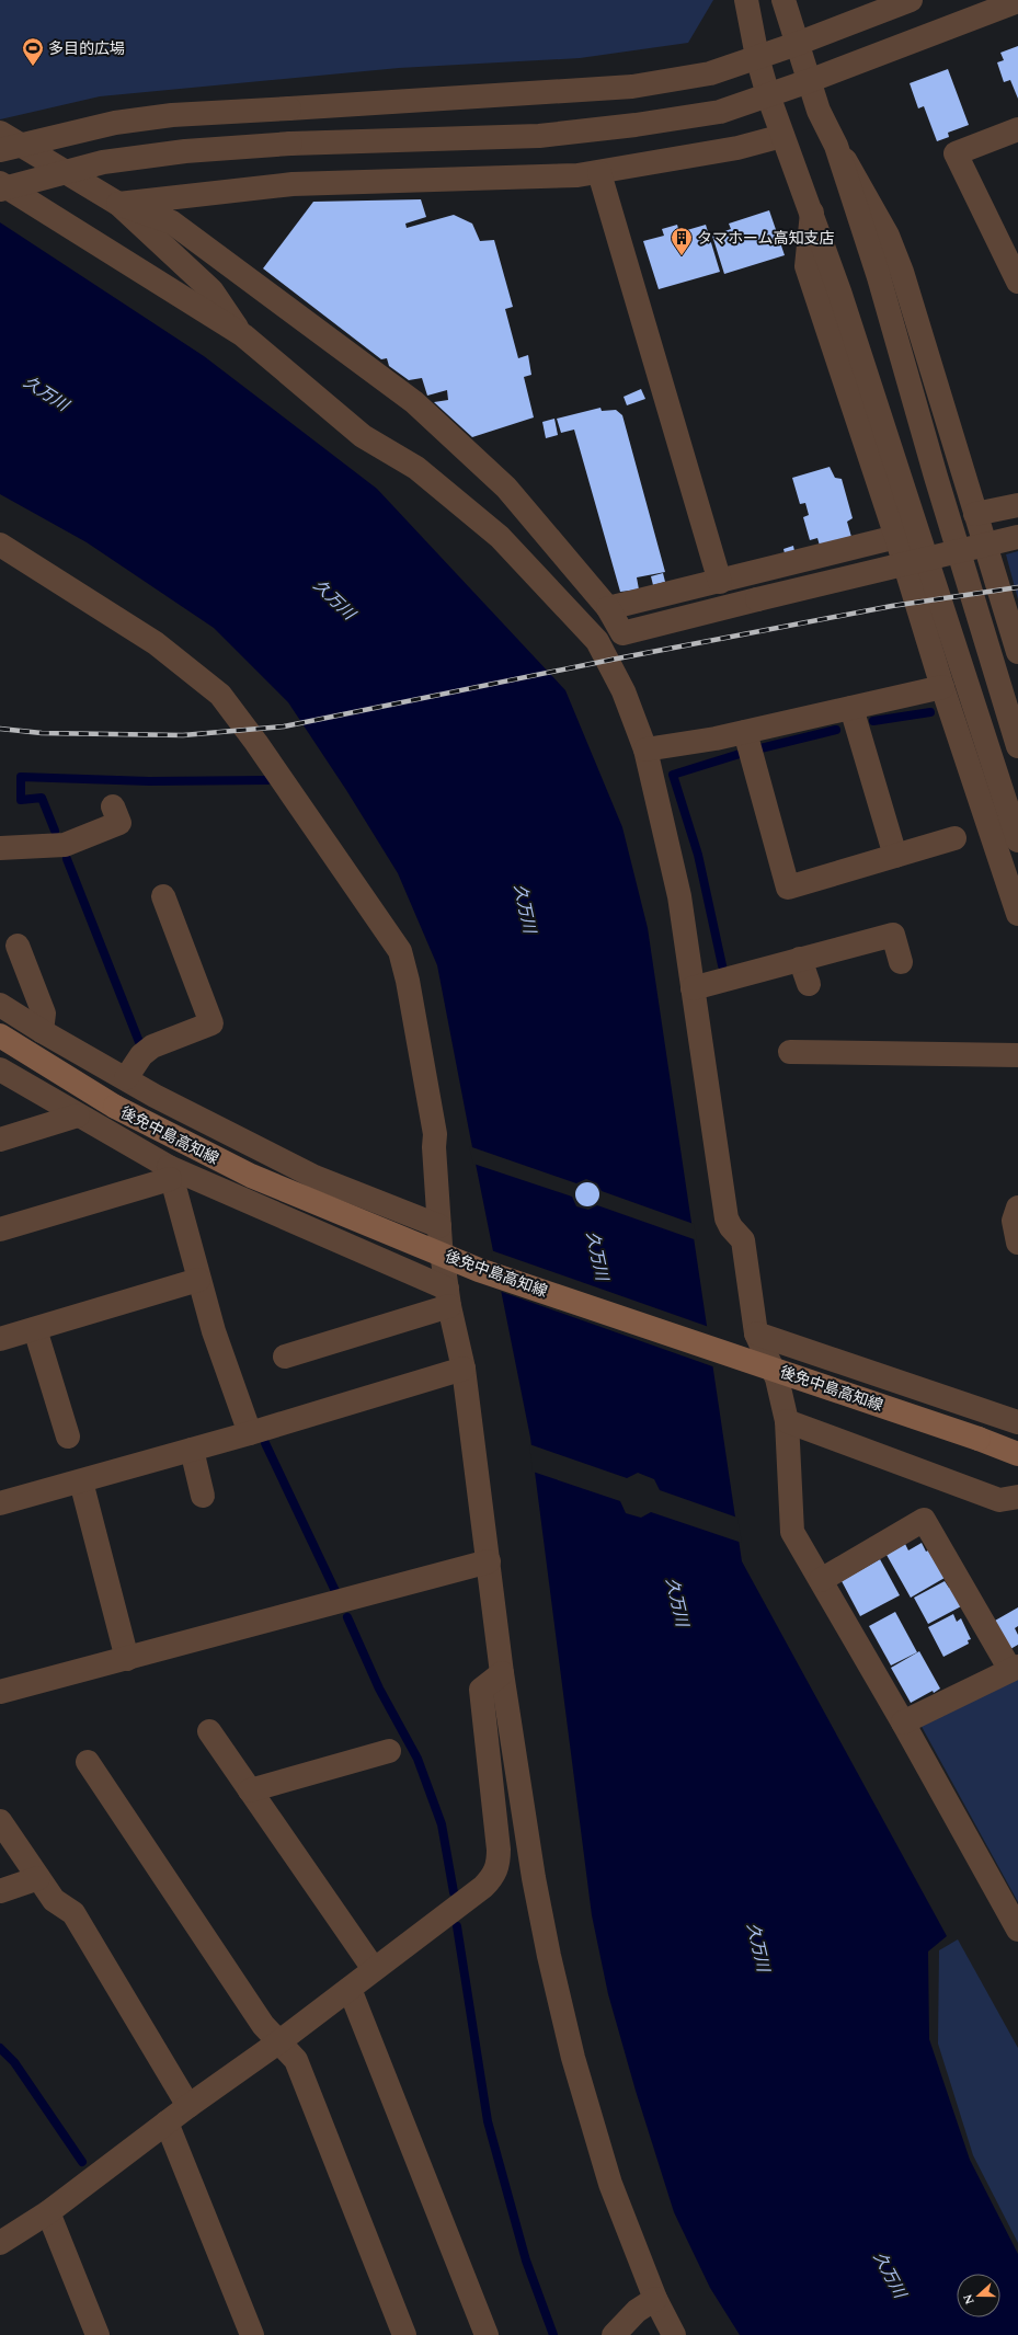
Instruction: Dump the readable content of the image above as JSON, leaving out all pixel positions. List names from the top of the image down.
{
  "streets": {
    "main road": ["後免中島高知線"]
  },
  "water": ["久万川"],
  "places": {
    "sports": ["多目的広場"],
    "building": ["タマホーム高知支店"]
  },
  "north": "left"
}
